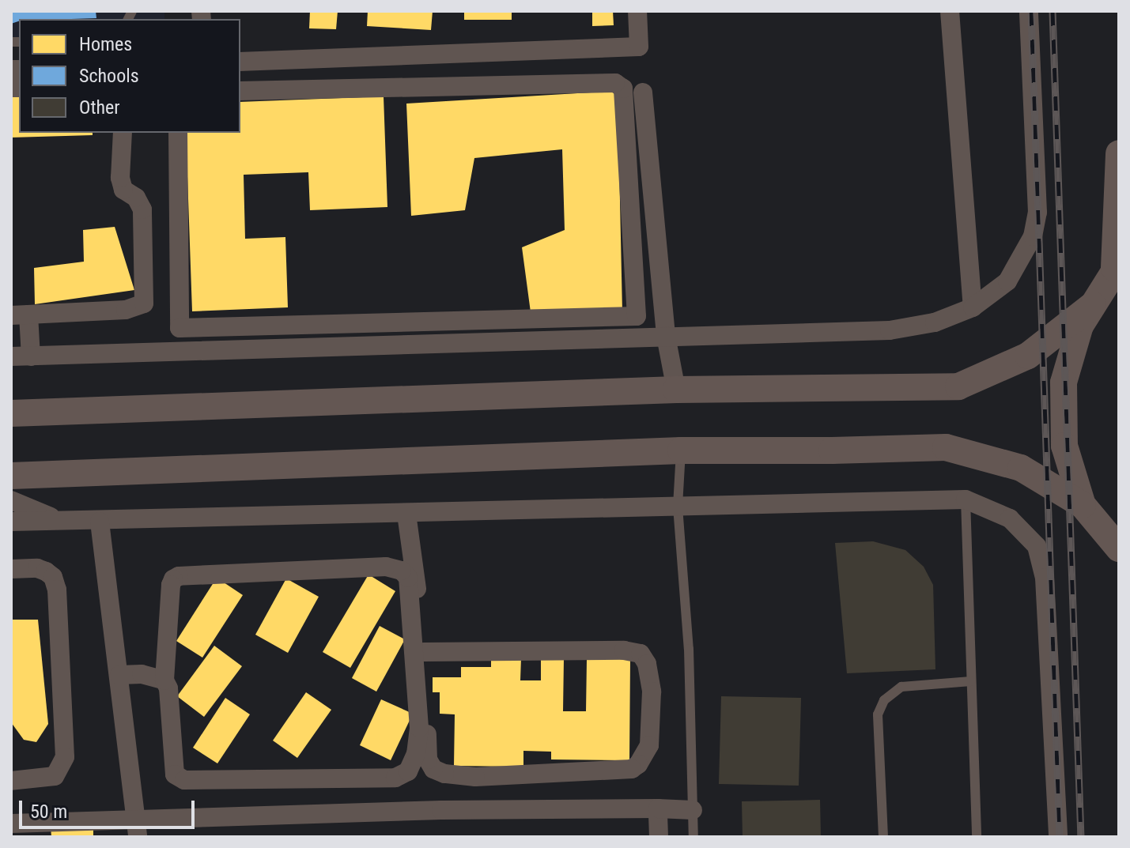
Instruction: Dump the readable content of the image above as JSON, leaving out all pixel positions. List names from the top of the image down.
{
  "legend": ["Homes", "Schools", "Other"],
  "scale_bar": "50 m"
}
